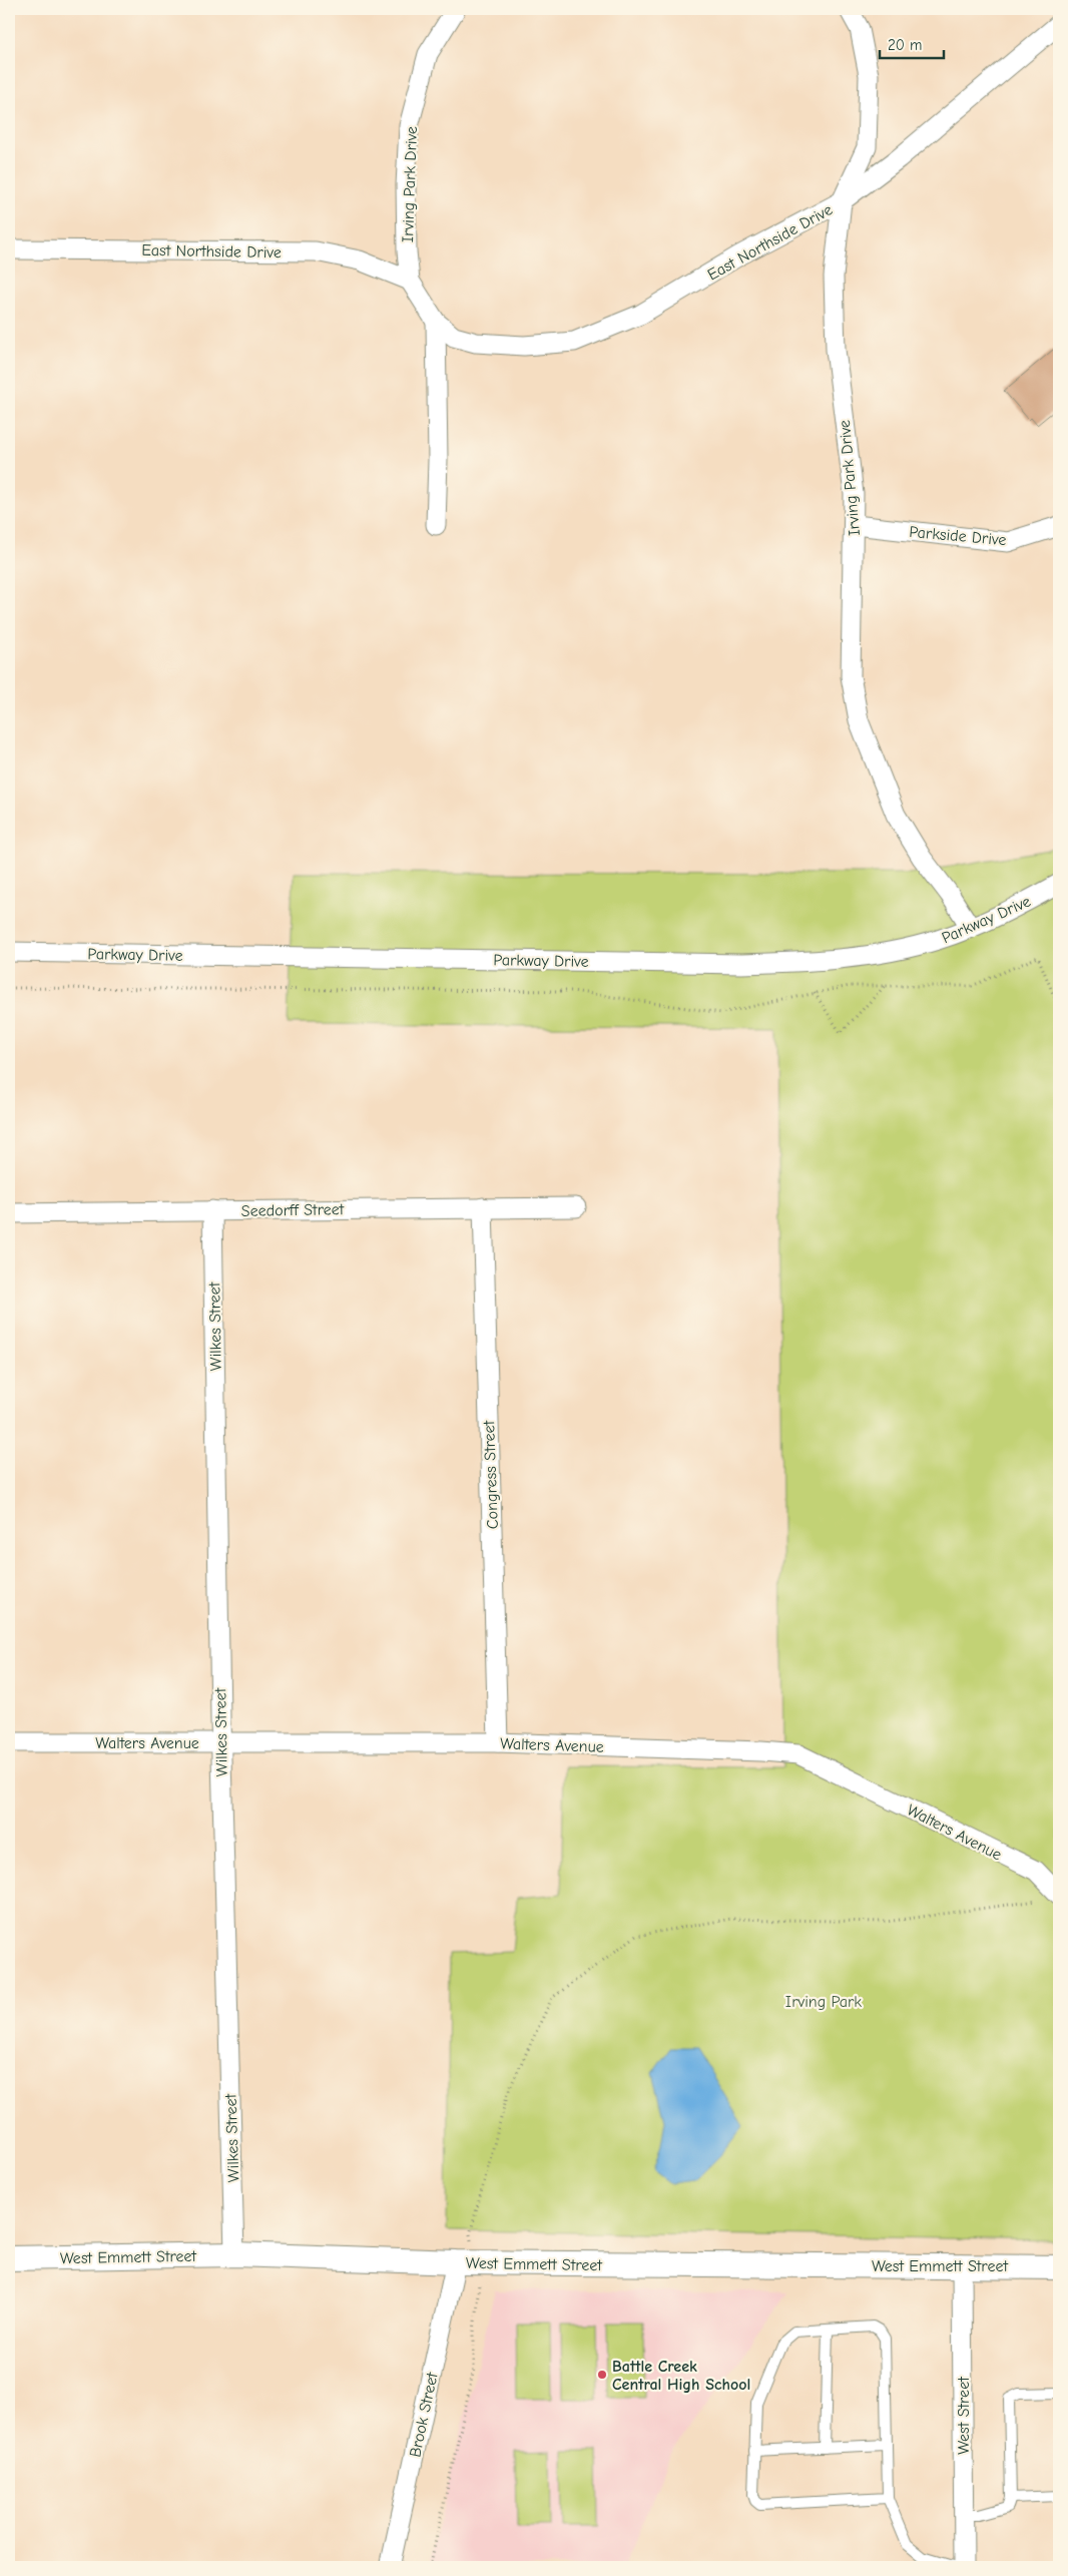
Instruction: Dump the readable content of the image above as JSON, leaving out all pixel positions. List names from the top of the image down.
{
  "streets": {
    "street": [
      "Irving Park Drive",
      "East Northside Drive",
      "Parkside Drive",
      "Parkway Drive",
      "Seedorff Street",
      "Wilkes Street",
      "Congress Street",
      "Walters Avenue",
      "West Emmett Street",
      "Brook Street",
      "West Street"
    ]
  },
  "crossings": [
    ["Irving Park Drive", "East Northside Drive"],
    ["Irving Park Drive", "Parkside Drive"],
    ["Irving Park Drive", "Parkway Drive"],
    ["Seedorff Street", "Wilkes Street"],
    ["Seedorff Street", "Congress Street"],
    ["Wilkes Street", "Walters Avenue"],
    ["Wilkes Street", "West Emmett Street"],
    ["Congress Street", "Walters Avenue"],
    ["West Emmett Street", "Brook Street"],
    ["West Emmett Street", "West Street"]
  ],
  "parks": ["Irving Park"],
  "places": ["Battle Creek Central High School"],
  "scale_bar": "20 m"
}
